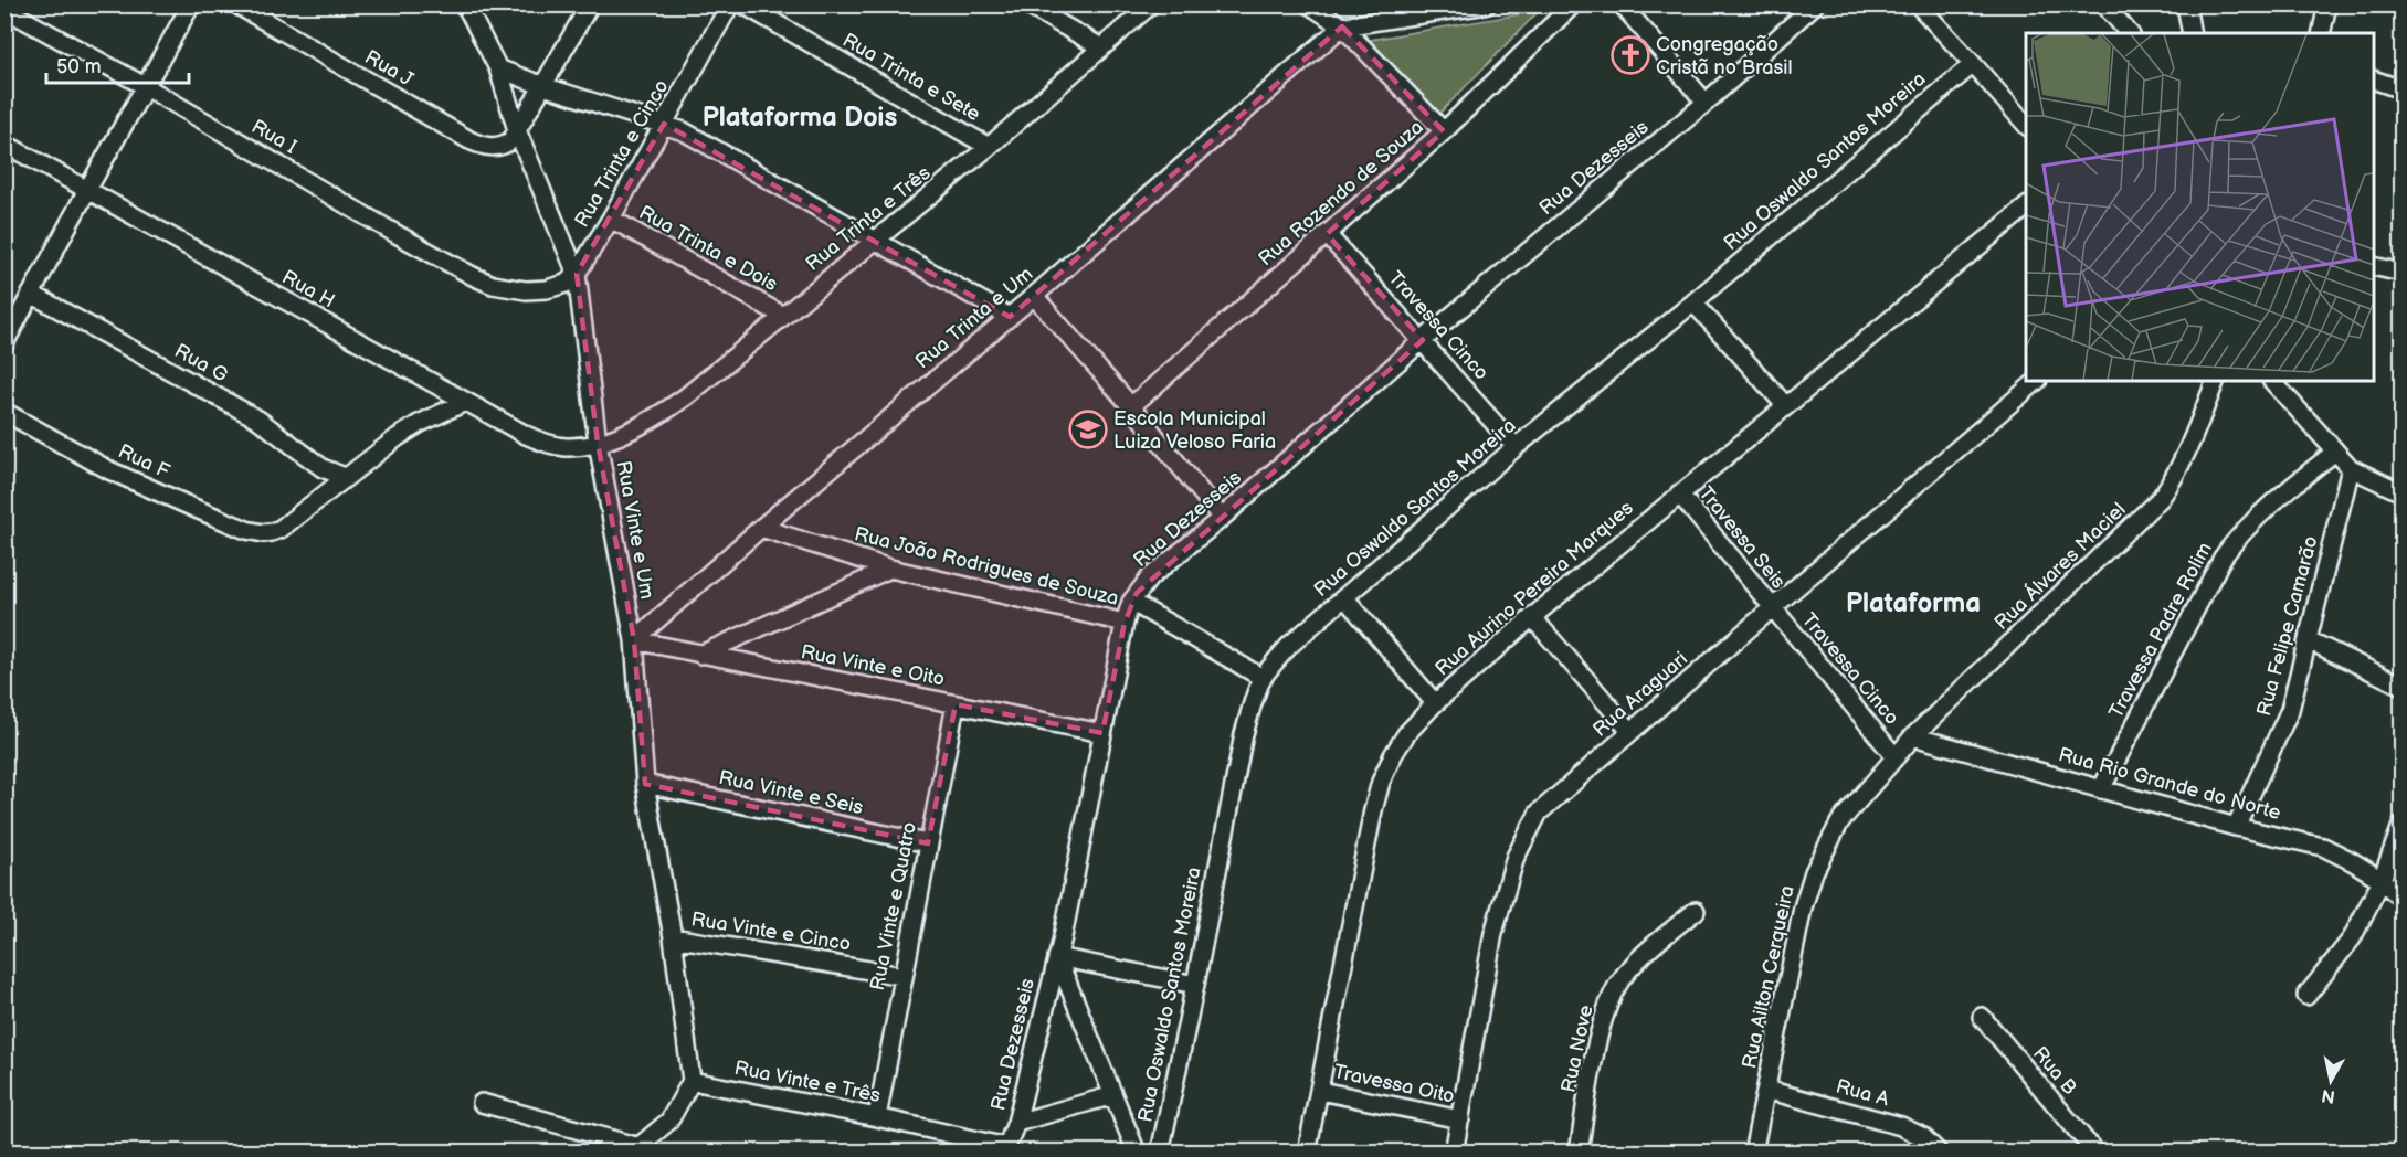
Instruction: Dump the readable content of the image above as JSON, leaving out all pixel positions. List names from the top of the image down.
{
  "streets": {
    "street": [
      "Rua J",
      "Rua Trinta e Sete",
      "Rua I",
      "Rua Trinta e Cinco",
      "Rua Oswaldo Santos Moreira",
      "Rua Dezesseis",
      "Rua Rozendo de Souza",
      "Rua Trinta e Três",
      "Rua Trinta e Dois",
      "Rua H",
      "Rua Trinta e Um",
      "Travessa Cinco",
      "Rua G",
      "Rua F",
      "Rua Vinte e Um",
      "Travessa Seis",
      "Rua João Rodrigues de Souza",
      "Rua Álvares Maciel",
      "Rua Aurino Pereira Marques",
      "Rua Felipe Camarão",
      "Travessa Padre Rolim",
      "Rua Vinte e Oito",
      "Rua Araguari",
      "Rua Rio Grande do Norte",
      "Rua Vinte e Seis",
      "Rua Vinte e Quatro",
      "Rua Vinte e Cinco",
      "Rua Ailton Cerqueira",
      "Rua Nove",
      "Rua B",
      "Rua Vinte e Três",
      "Travessa Oito",
      "Rua A"
    ]
  },
  "crossings": [
    ["Rua J", "Rua Vinte e Um"],
    ["Rua Trinta e Sete", "Rua Trinta e Três"],
    ["Rua I", "Rua Trinta e Cinco"],
    ["Rua I", "Rua Vinte e Um"],
    ["Rua Trinta e Cinco", "Rua Trinta e Dois"],
    ["Rua Trinta e Cinco", "Rua Vinte e Um"],
    ["Rua Oswaldo Santos Moreira", "Travessa Cinco"],
    ["Rua Dezesseis", "Travessa Cinco"],
    ["Rua Dezesseis", "Rua João Rodrigues de Souza"],
    ["Rua Dezesseis", "Rua Vinte e Oito"],
    ["Rua Dezesseis", "Rua Vinte e Três"],
    ["Rua Rozendo de Souza", "Travessa Cinco"],
    ["Rua Trinta e Três", "Rua Trinta e Dois"],
    ["Rua Trinta e Três", "Rua H"],
    ["Rua Trinta e Três", "Rua Vinte e Um"],
    ["Rua H", "Rua Vinte e Um"],
    ["Rua Trinta e Um", "Rua Vinte e Um"],
    ["Rua Trinta e Um", "Rua João Rodrigues de Souza"],
    ["Rua Trinta e Um", "Rua Vinte e Oito"],
    ["Travessa Cinco", "Travessa Seis"],
    ["Travessa Cinco", "Rua Álvares Maciel"],
    ["Travessa Cinco", "Rua Araguari"],
    ["Travessa Cinco", "Rua Ailton Cerqueira"],
    ["Rua G", "Rua F"],
    ["Rua Vinte e Um", "Rua Vinte e Oito"],
    ["Rua Vinte e Um", "Rua Vinte e Seis"],
    ["Rua Vinte e Um", "Rua Vinte e Cinco"],
    ["Rua Vinte e Um", "Rua Vinte e Três"],
    ["Travessa Seis", "Rua Aurino Pereira Marques"],
    ["Travessa Seis", "Rua Araguari"],
    ["Rua Álvares Maciel", "Rua Rio Grande do Norte"],
    ["Rua Álvares Maciel", "Rua Ailton Cerqueira"],
    ["Rua Aurino Pereira Marques", "Travessa Oito"],
    ["Rua Felipe Camarão", "Rua Rio Grande do Norte"],
    ["Travessa Padre Rolim", "Rua Rio Grande do Norte"],
    ["Rua Vinte e Oito", "Rua Vinte e Quatro"],
    ["Rua Araguari", "Travessa Oito"],
    ["Rua Vinte e Seis", "Rua Vinte e Quatro"],
    ["Rua Vinte e Quatro", "Rua Vinte e Cinco"],
    ["Rua Vinte e Quatro", "Rua Vinte e Três"],
    ["Rua Ailton Cerqueira", "Rua A"]
  ],
  "districts": ["Plataforma Dois", "Plataforma"],
  "places": {
    "church": ["Congregação Cristã no Brasil"],
    "school or university": ["Escola Municipal Luiza Veloso Faria"]
  },
  "scale_bar": "50 m",
  "north": "bottom"
}
